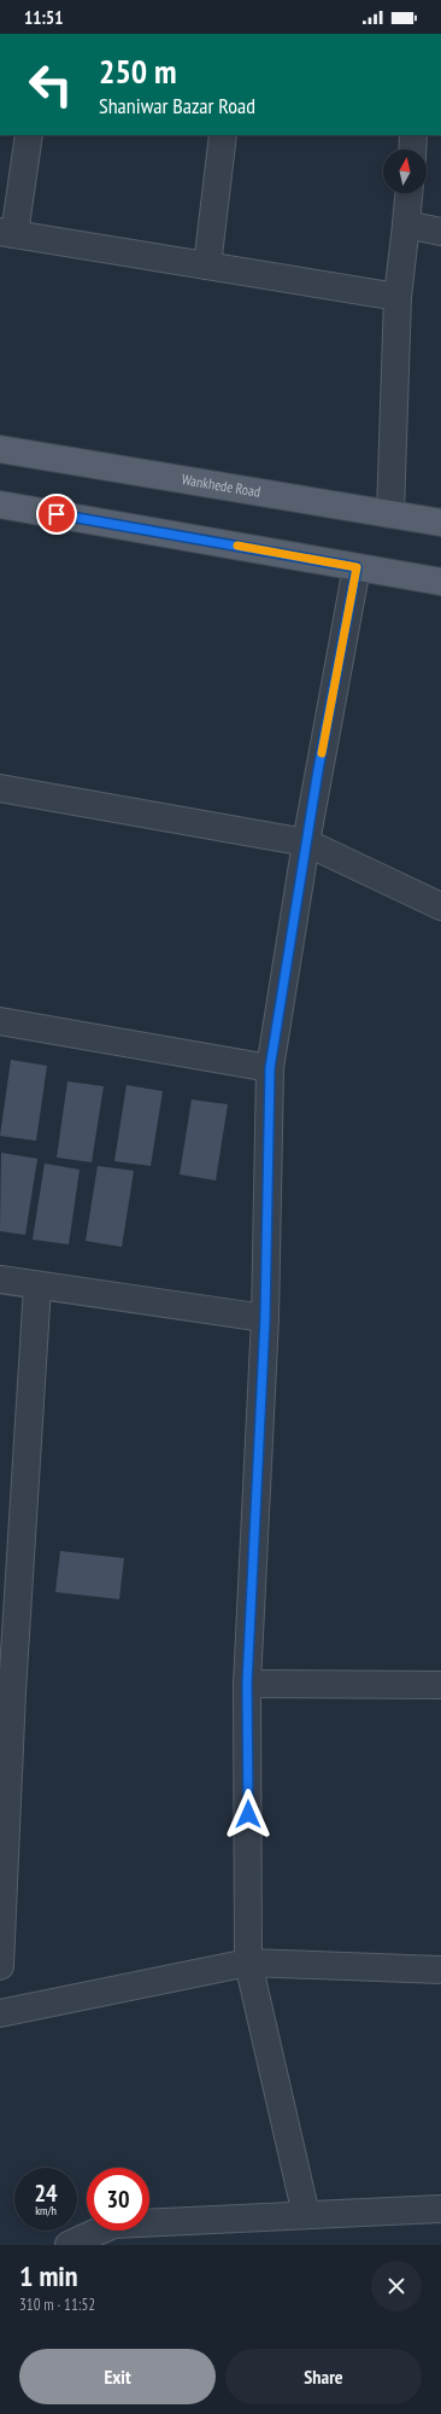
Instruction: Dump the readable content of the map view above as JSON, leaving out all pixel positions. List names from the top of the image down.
{
  "streets": {
    "main road": ["Wankhede Road"]
  },
  "north": "top",
  "page": {
    "status": "11:51",
    "turn": ["250 m", "Shaniwar Bazar Road"],
    "speed": "24 km/h",
    "limit": "30",
    "heading": ["1 min", "310 m · 11:52"],
    "buttons": ["Exit", "Share"]
  }
}
